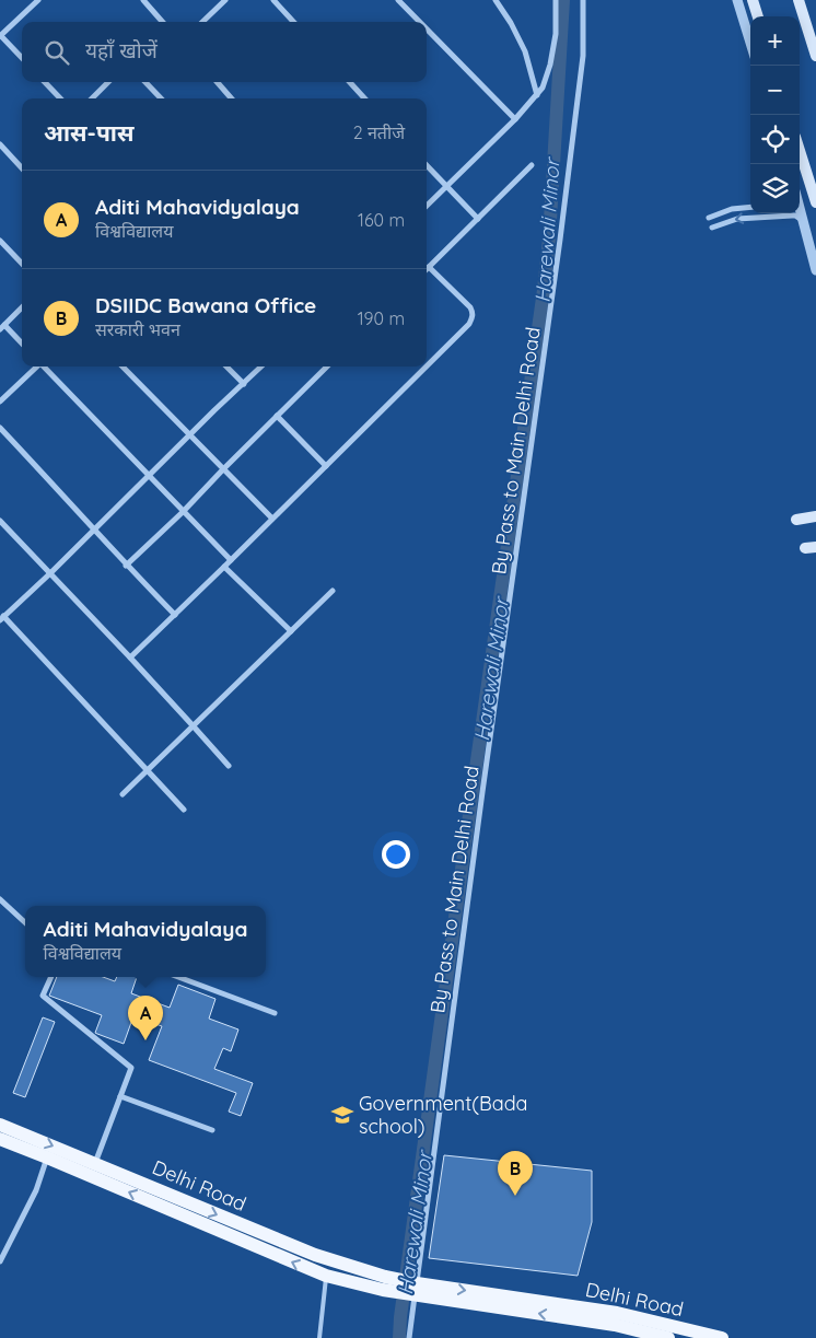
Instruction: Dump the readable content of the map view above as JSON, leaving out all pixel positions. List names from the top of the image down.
{
  "streets": {
    "main road": ["Delhi Road"],
    "street": ["By Pass to Main Delhi Road"]
  },
  "crossings": [
    ["By Pass to Main Delhi Road", "Delhi Road"]
  ],
  "water": ["Harewali Minor"],
  "places": {
    "school or university": ["Government(Bada school)"]
  },
  "page": {
    "map_buttons": ["+", "−"],
    "search": "यहाँ खोजें",
    "heading": ["आस-पास", "2 नतीजे"],
    "list": [
      {
        "mark": "A",
        "name": "Aditi Mahavidyalaya",
        "note": "विश्वविद्यालय",
        "value": "160 m"
      },
      {
        "mark": "B",
        "name": "DSIIDC Bawana Office",
        "note": "सरकारी भवन",
        "value": "190 m"
      }
    ],
    "popup": ["Aditi Mahavidyalaya", "विश्वविद्यालय"],
    "pins": ["A", "B"]
  }
}
